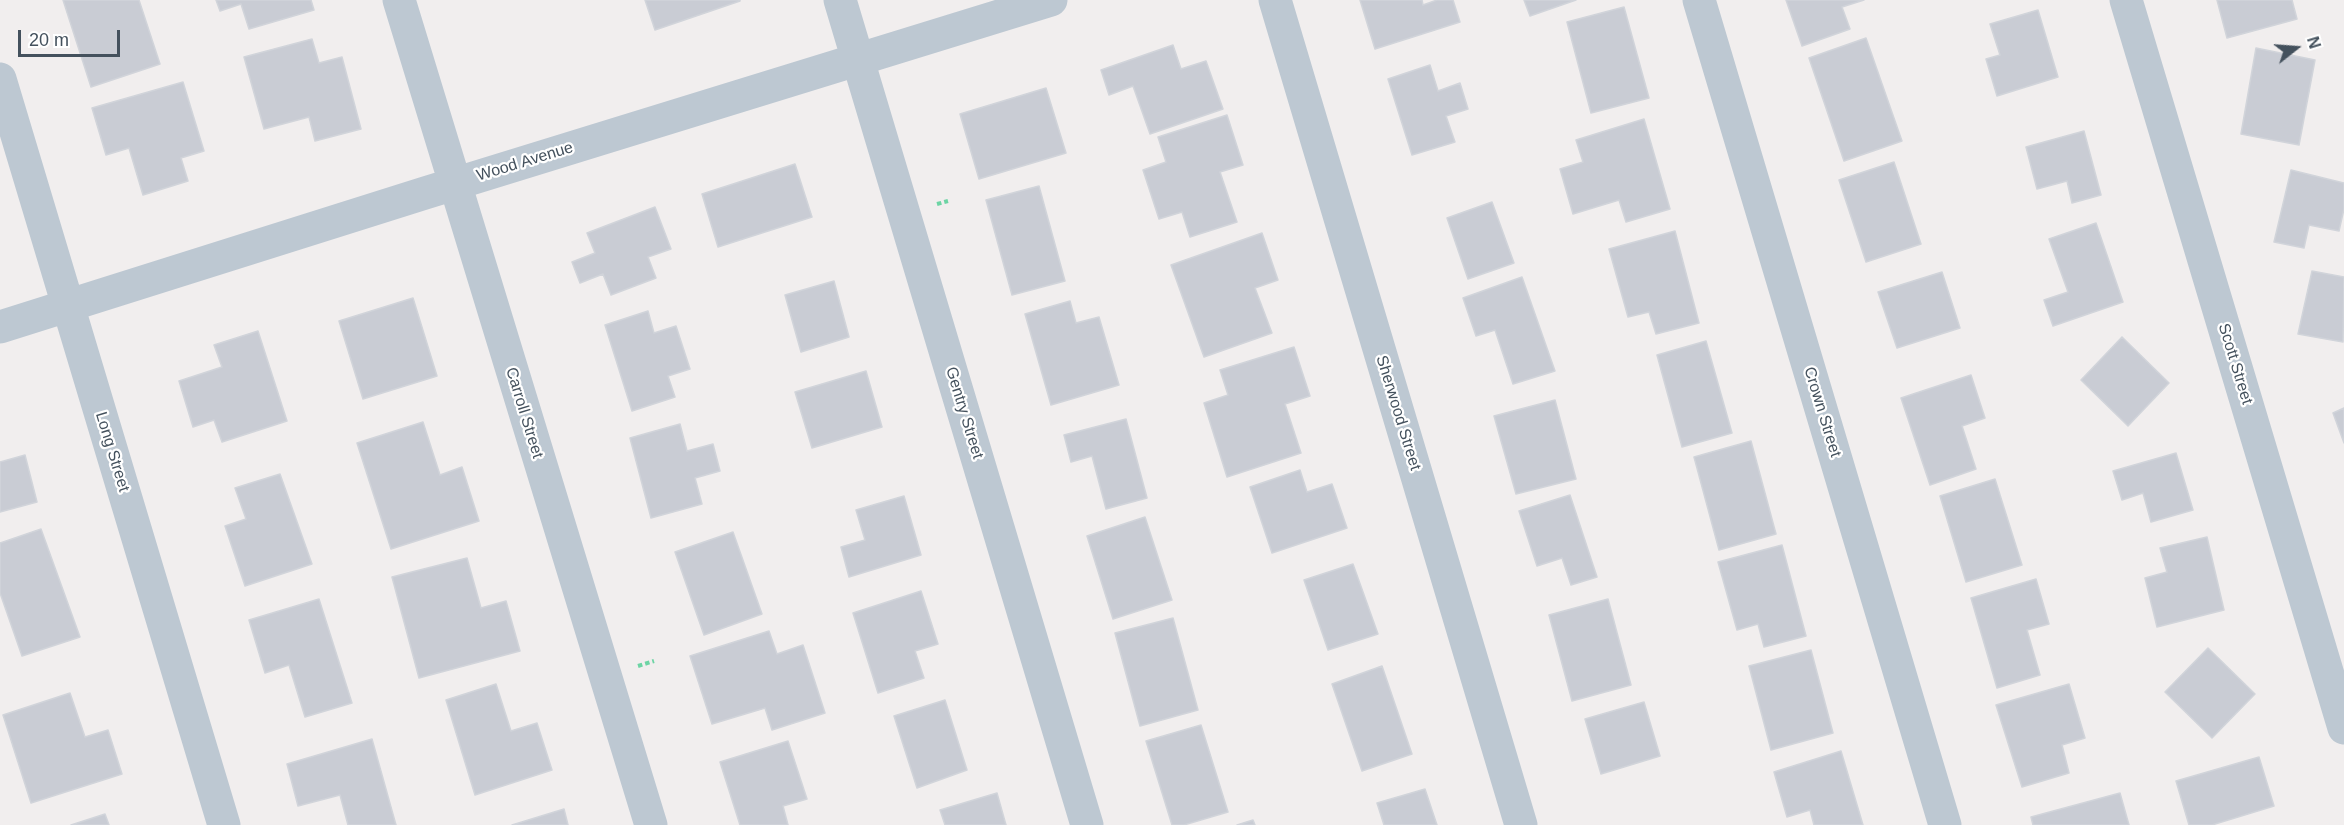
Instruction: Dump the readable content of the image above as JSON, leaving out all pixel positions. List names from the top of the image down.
{
  "streets": {
    "street": [
      "Wood Avenue",
      "Scott Street",
      "Crown Street",
      "Carroll Street",
      "Gentry Street",
      "Sherwood Street",
      "Long Street"
    ]
  },
  "crossings": [
    ["Wood Avenue", "Carroll Street"],
    ["Wood Avenue", "Gentry Street"],
    ["Wood Avenue", "Long Street"]
  ],
  "scale_bar": "20 m",
  "north": "right"
}
